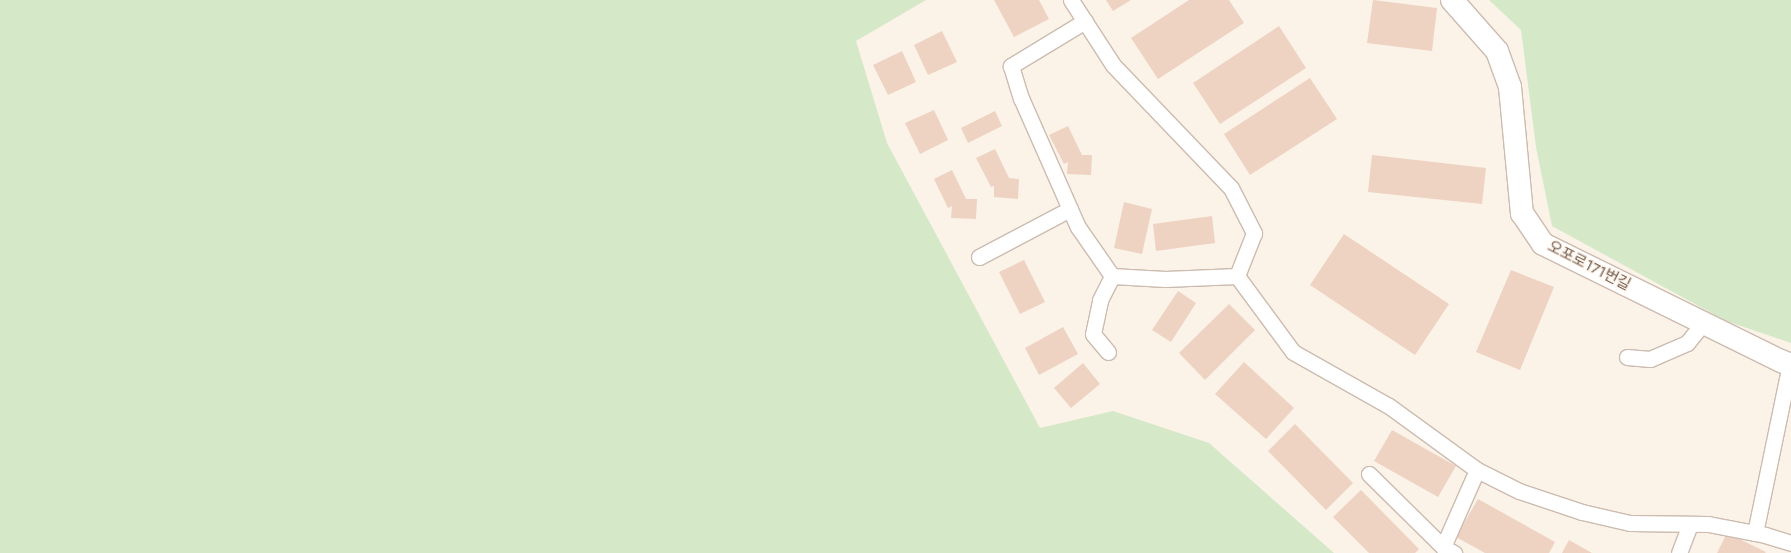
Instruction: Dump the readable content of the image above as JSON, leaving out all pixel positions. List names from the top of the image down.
{
  "streets": {
    "street": ["오포로171번길"]
  }
}
